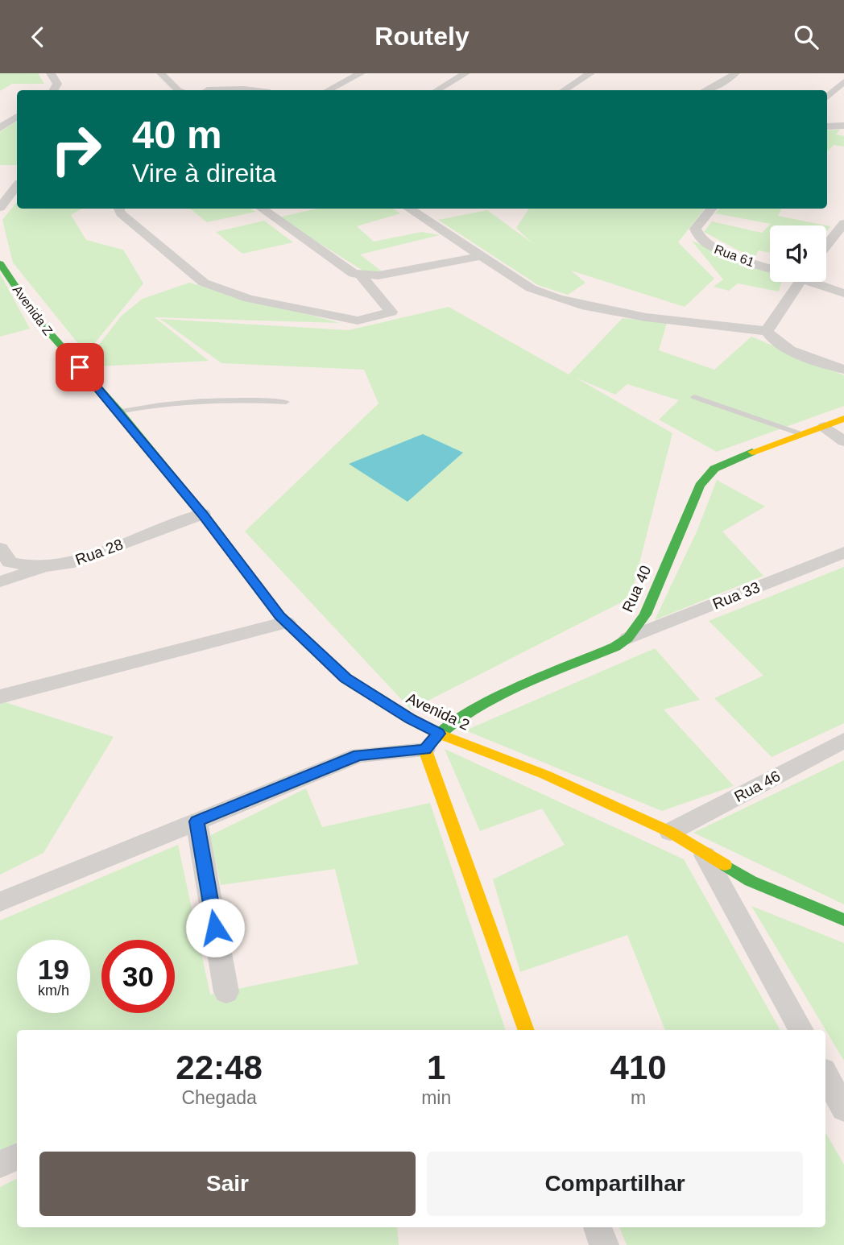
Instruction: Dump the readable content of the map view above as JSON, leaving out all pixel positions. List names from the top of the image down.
{
  "streets": {
    "street": [
      "Rua 61",
      "Avenida Z",
      "Rua 28",
      "Rua 40",
      "Rua 33",
      "Avenida 2",
      "Rua 46"
    ]
  },
  "crossings": [
    ["Avenida Z", "Avenida 2"],
    ["Rua 28", "Avenida 2"],
    ["Rua 40", "Rua 33"],
    ["Rua 40", "Avenida 2"],
    ["Avenida 2", "Rua 46"]
  ],
  "page": {
    "header": "Routely",
    "turn": ["40 m", "Vire à direita"],
    "speed": "19 km/h",
    "limit": "30",
    "eta": [
      "22:48",
      "Chegada",
      "1",
      "min",
      "410",
      "m"
    ],
    "buttons": ["Sair", "Compartilhar"]
  }
}
